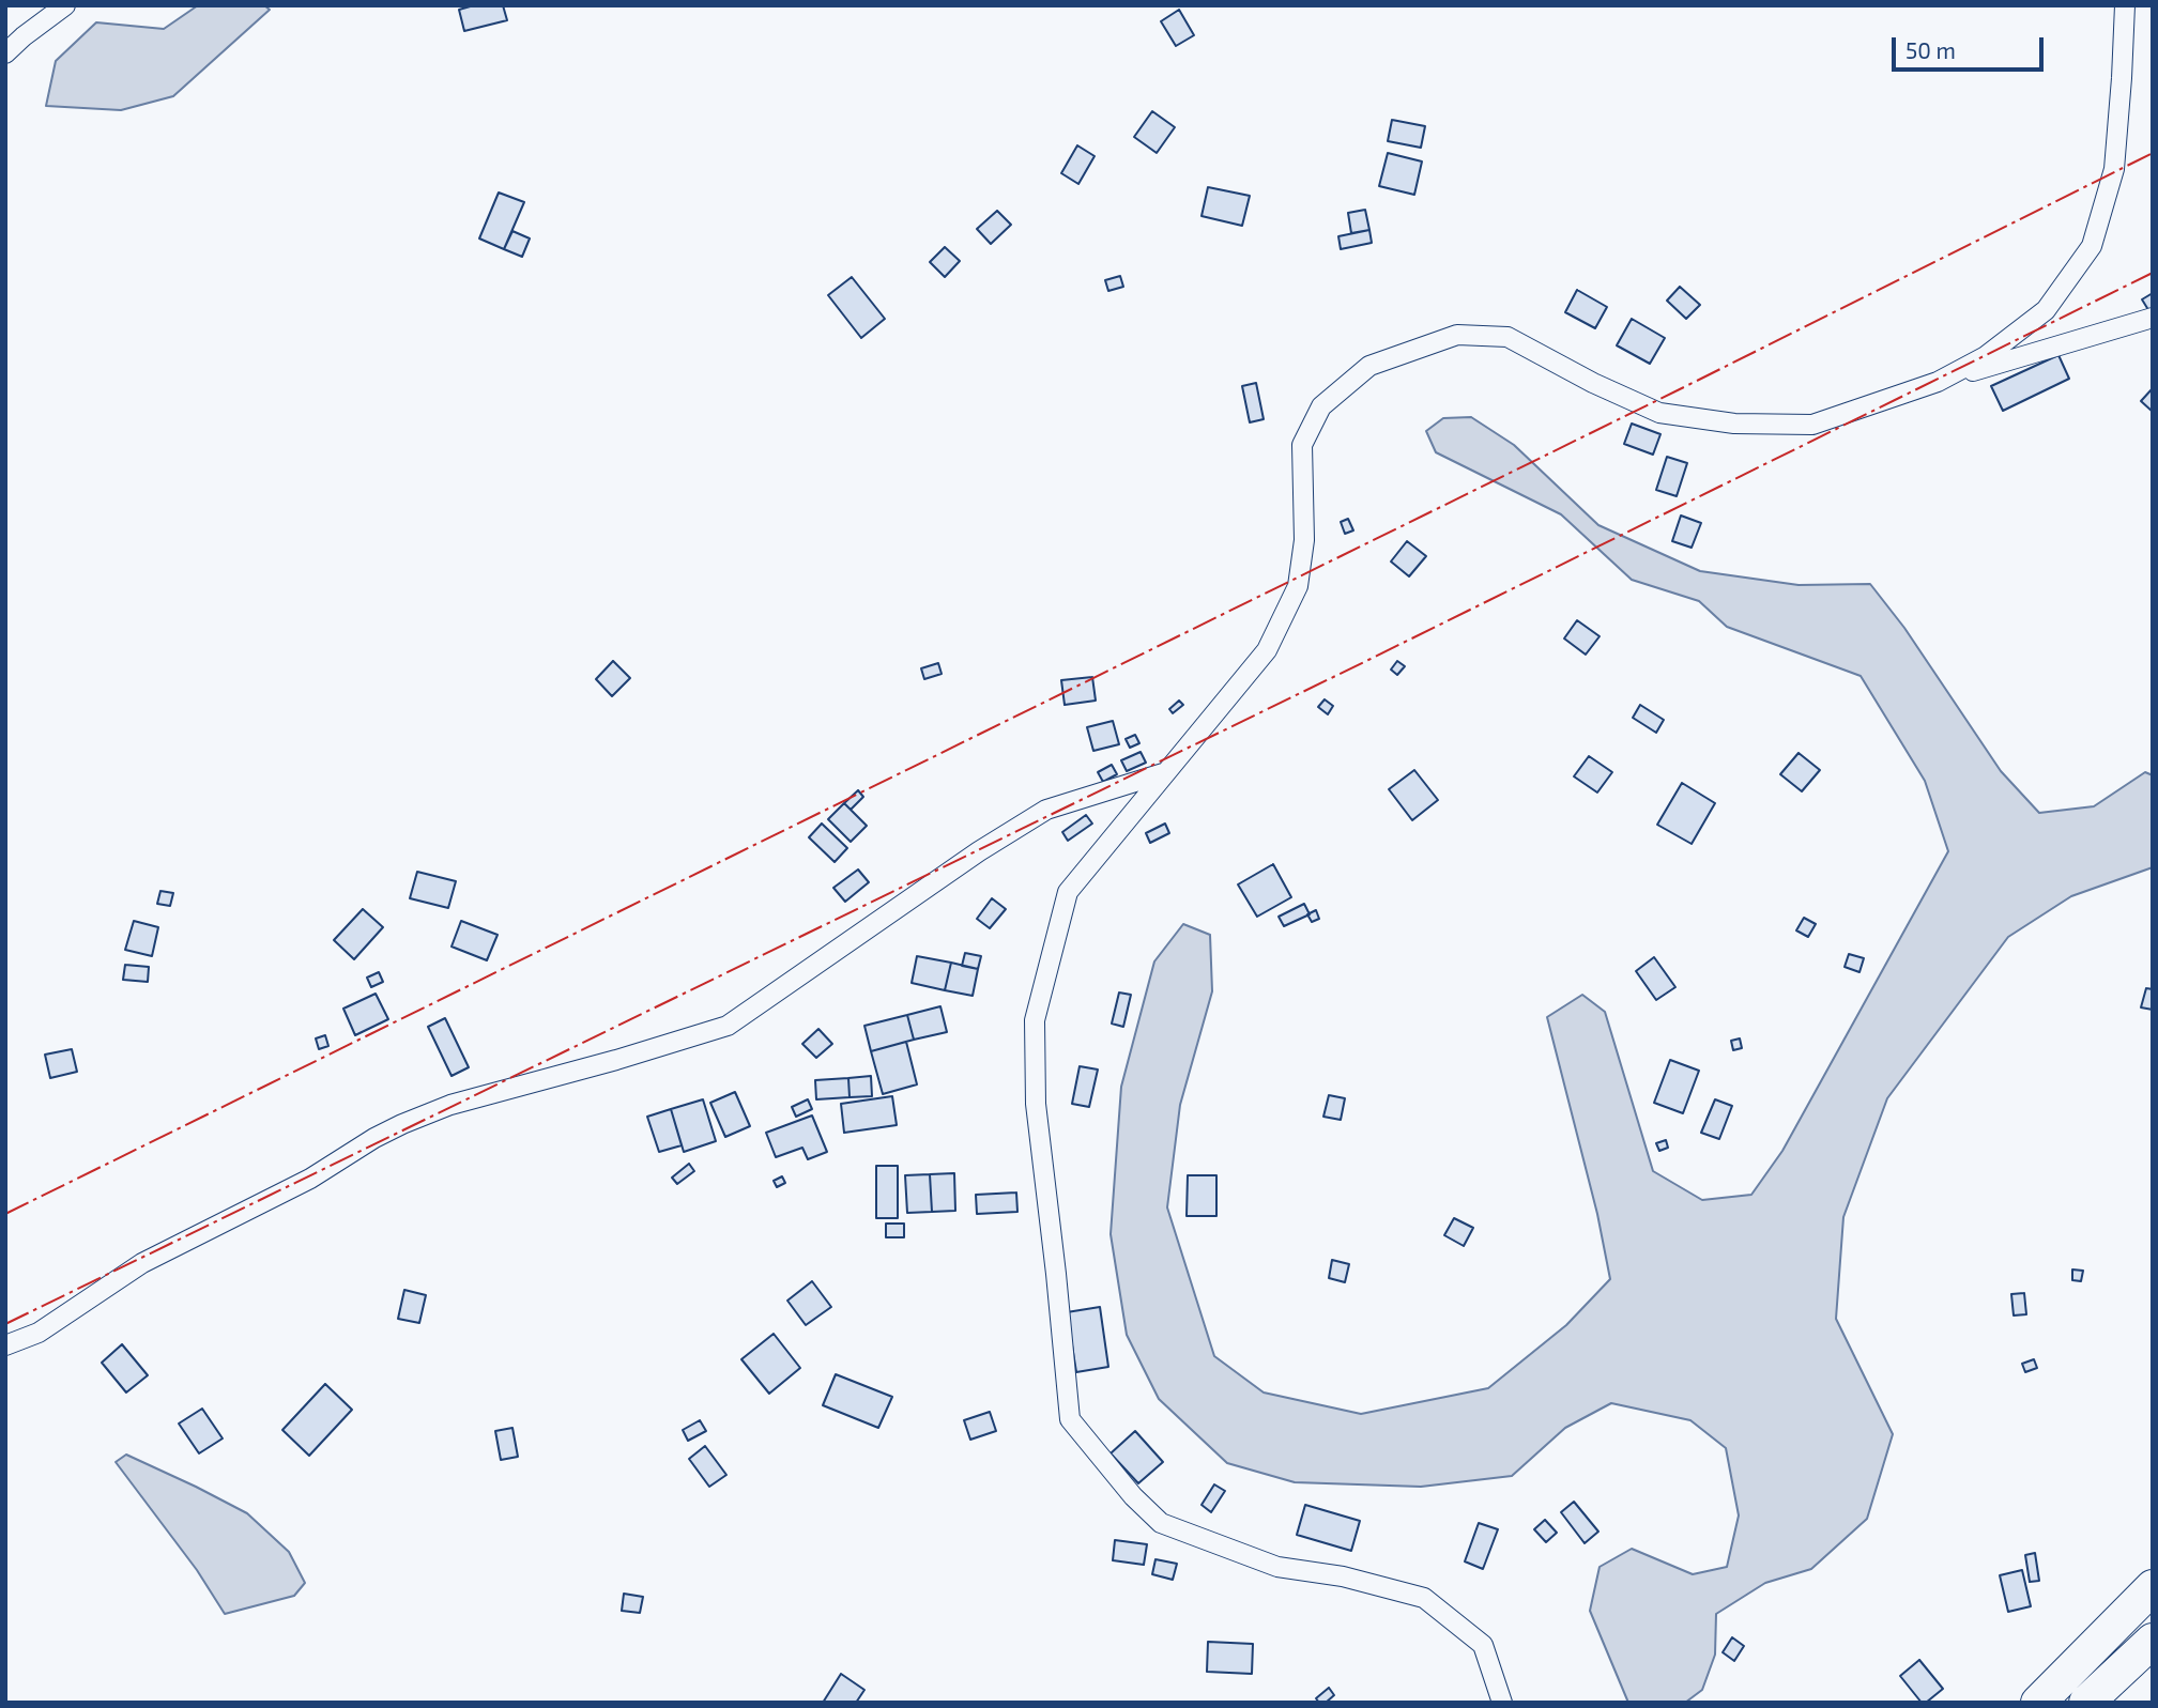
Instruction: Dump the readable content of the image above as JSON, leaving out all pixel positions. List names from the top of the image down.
{
  "scale_bar": "50 m"
}
